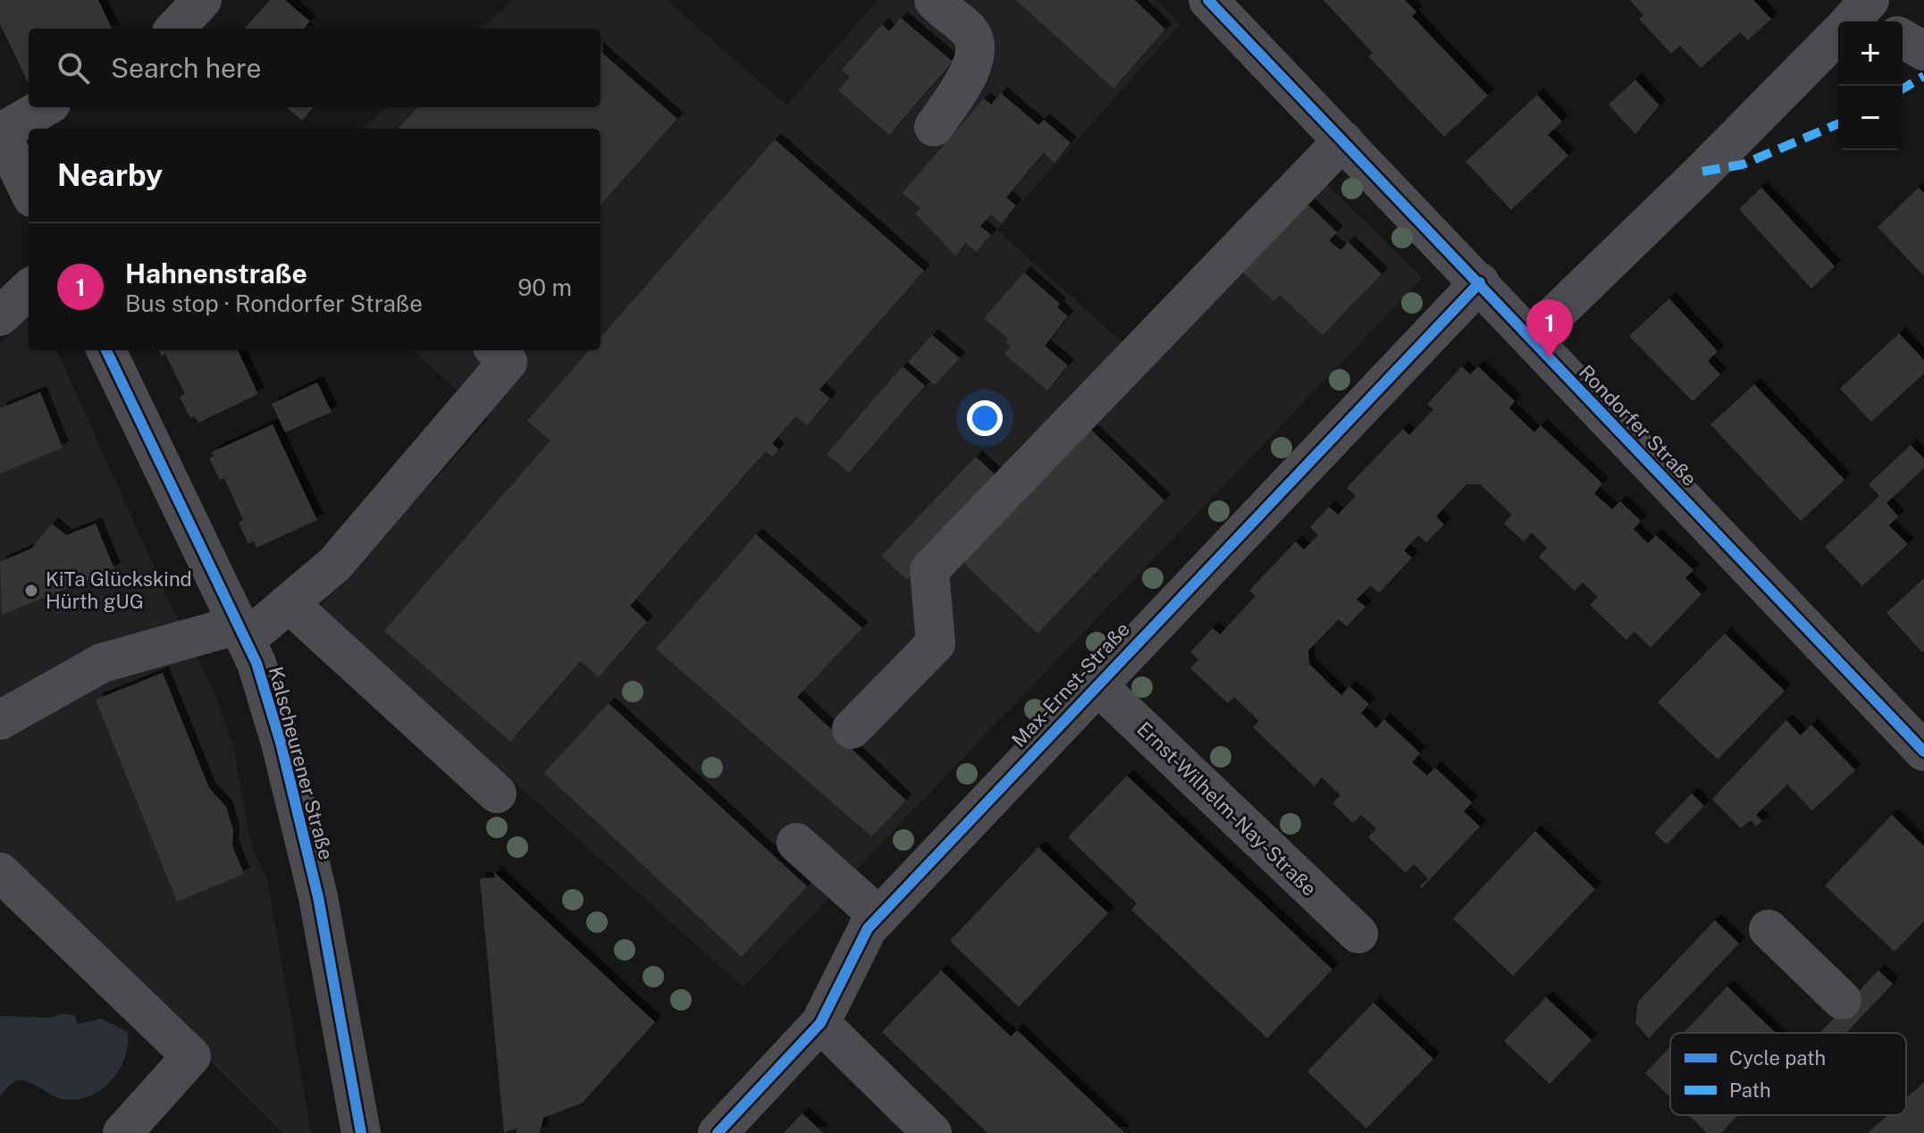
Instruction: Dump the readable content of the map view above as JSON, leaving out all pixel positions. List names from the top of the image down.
{
  "streets": {
    "street": [
      "Rondorfer Straße",
      "Max-Ernst-Straße",
      "Kalscheurener Straße",
      "Ernst-Wilhelm-Nay-Straße"
    ]
  },
  "crossings": [
    ["Rondorfer Straße", "Max-Ernst-Straße"],
    ["Max-Ernst-Straße", "Ernst-Wilhelm-Nay-Straße"]
  ],
  "places": ["KiTa Glückskind Hürth gUG"],
  "legend": ["Cycle path", "Path"],
  "page": {
    "map_buttons": ["+", "−"],
    "search": "Search here",
    "heading": "Nearby",
    "list": [
      {
        "mark": "1",
        "name": "Hahnenstraße",
        "note": "Bus stop · Rondorfer Straße",
        "value": "90 m"
      }
    ],
    "pins": "1"
  }
}
